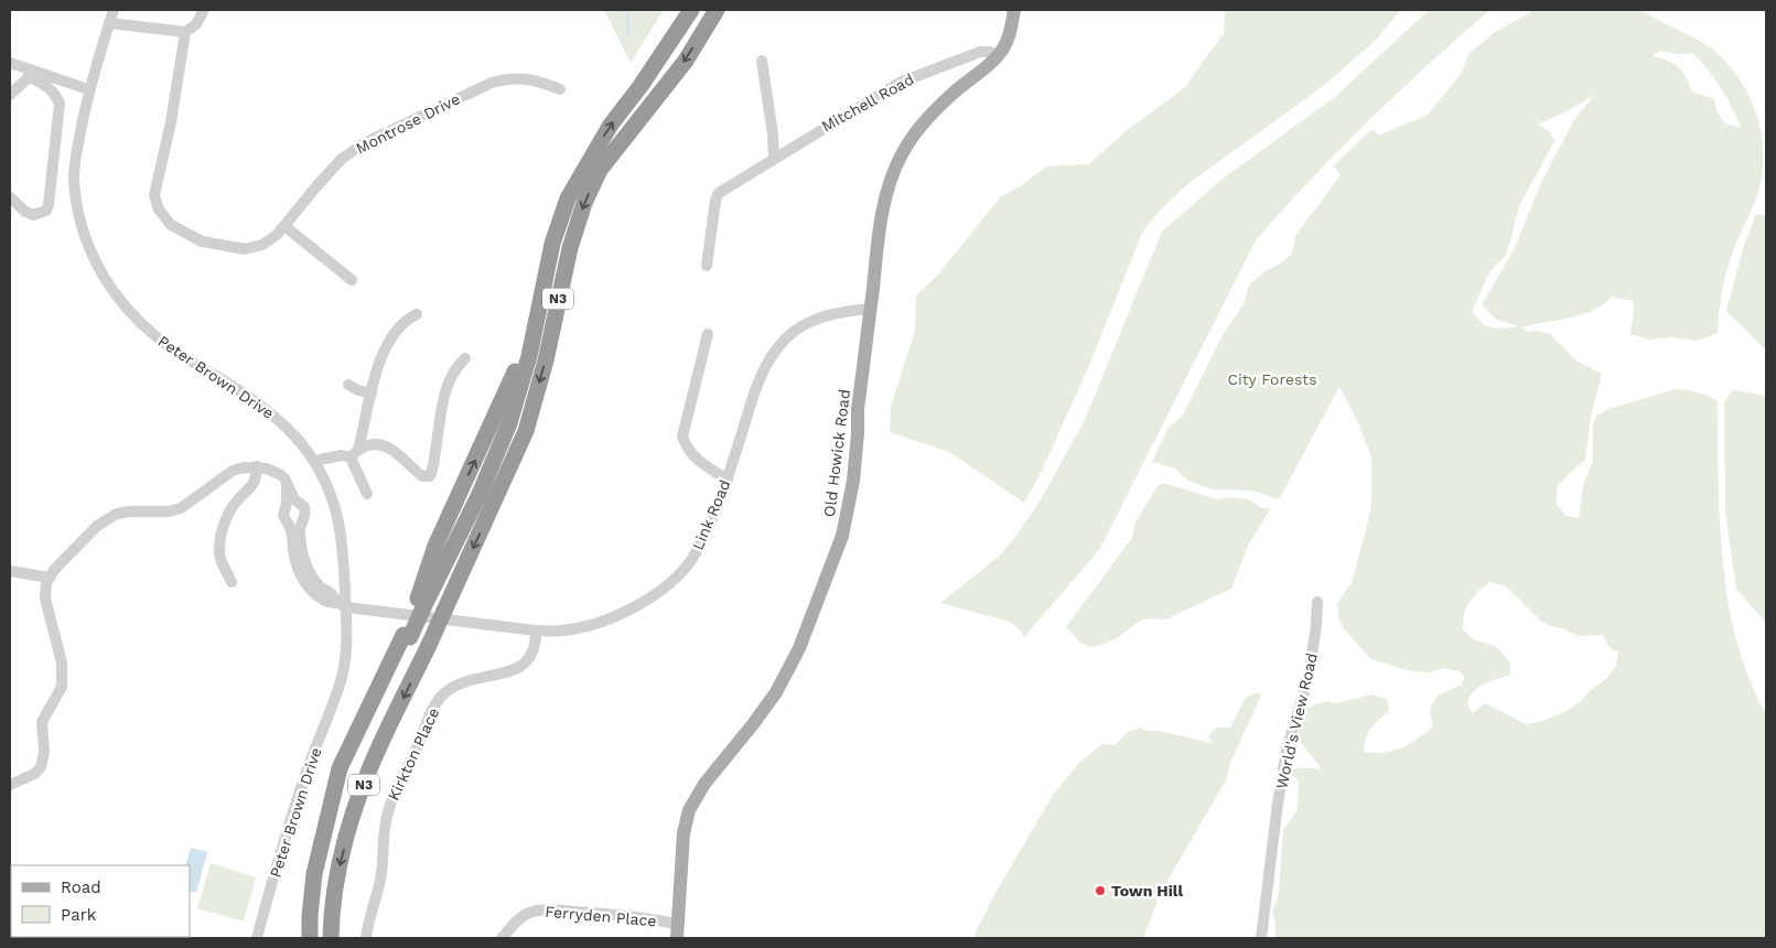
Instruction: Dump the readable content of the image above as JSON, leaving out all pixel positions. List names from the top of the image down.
{
  "streets": {
    "highway": ["N3"],
    "main road": ["Old Howick Road"],
    "street": [
      "Mitchell Road",
      "Montrose Drive",
      "Peter Brown Drive",
      "Link Road",
      "World's View Road",
      "Kirkton Place",
      "Ferryden Place"
    ]
  },
  "crossings": [
    ["Mitchell Road", "Old Howick Road"],
    ["Peter Brown Drive", "Link Road"],
    ["Old Howick Road", "Link Road"],
    ["Old Howick Road", "Ferryden Place"],
    ["Link Road", "Kirkton Place"]
  ],
  "parks": ["City Forests"],
  "places": ["Town Hill"],
  "legend": ["Road", "Park"]
}
